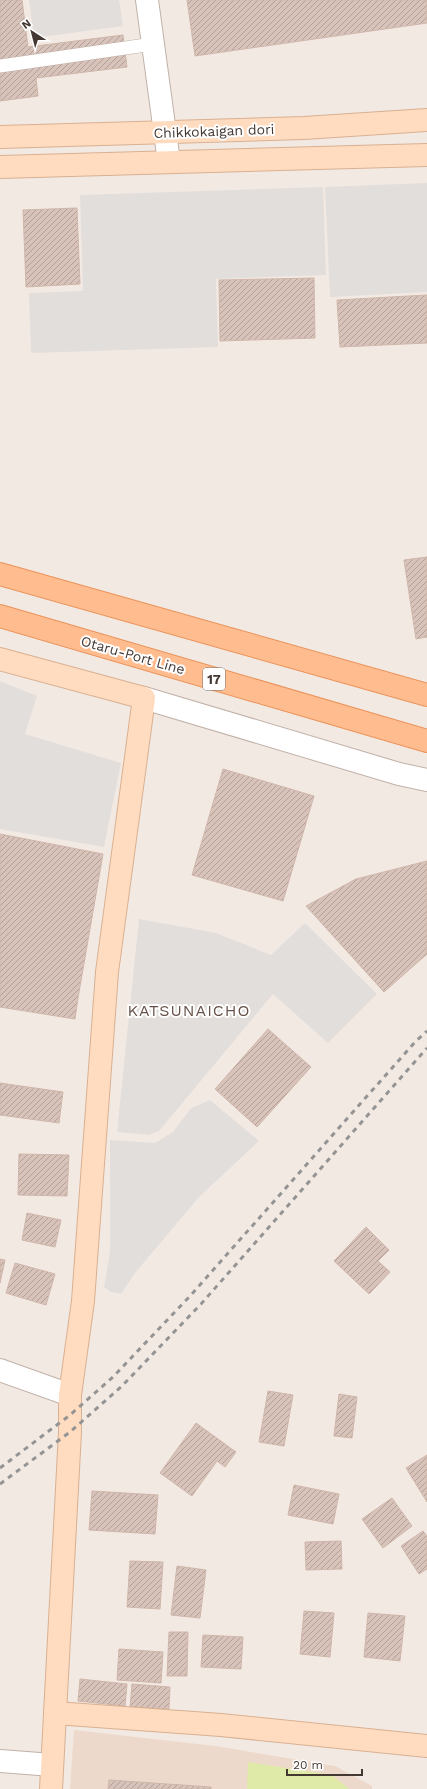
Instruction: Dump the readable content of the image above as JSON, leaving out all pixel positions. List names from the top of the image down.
{
  "streets": {
    "main road": ["Otaru-Port Line", "17"],
    "street": ["Chikkokaigan dori"]
  },
  "districts": ["KATSUNAICHO"],
  "scale_bar": "20 m",
  "north": "top left"
}
